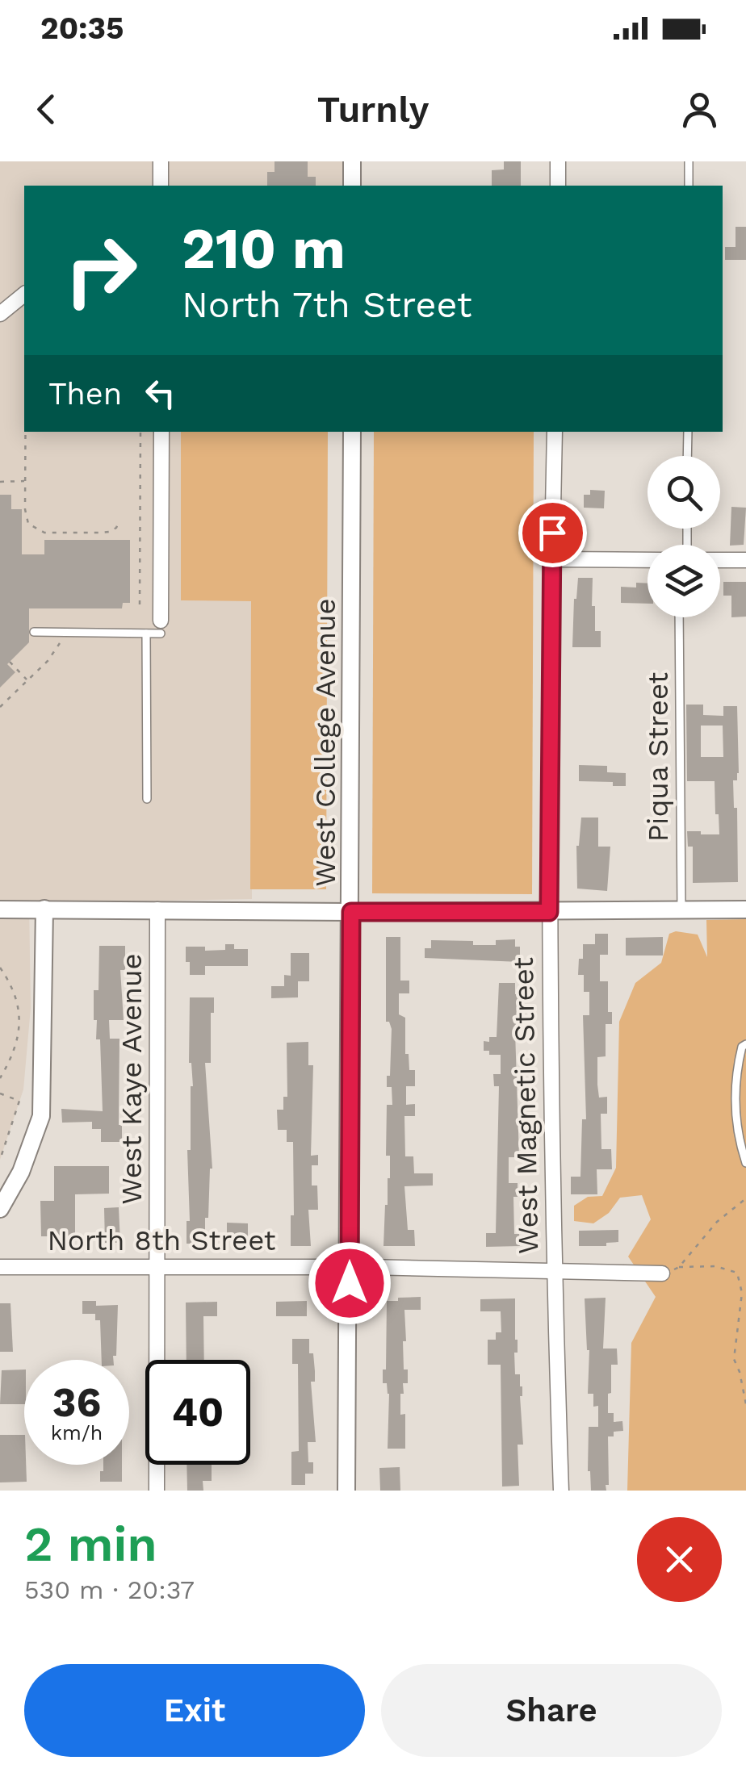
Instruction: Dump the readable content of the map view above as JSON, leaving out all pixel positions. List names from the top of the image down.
{
  "streets": {
    "street": [
      "West College Avenue",
      "West Kaye Avenue",
      "West Magnetic Street",
      "North 8th Street"
    ],
    "lane": ["Piqua Street"]
  },
  "crossings": [
    ["West College Avenue", "North 8th Street"],
    ["West Kaye Avenue", "North 8th Street"],
    ["West Magnetic Street", "North 8th Street"]
  ],
  "page": {
    "status": "20:35",
    "header": "Turnly",
    "turn": ["210 m", "North 7th Street"],
    "then": "Then",
    "speed": "36 km/h",
    "limit": "40",
    "heading": ["2 min", "530 m · 20:37"],
    "buttons": ["Exit", "Share"]
  }
}
